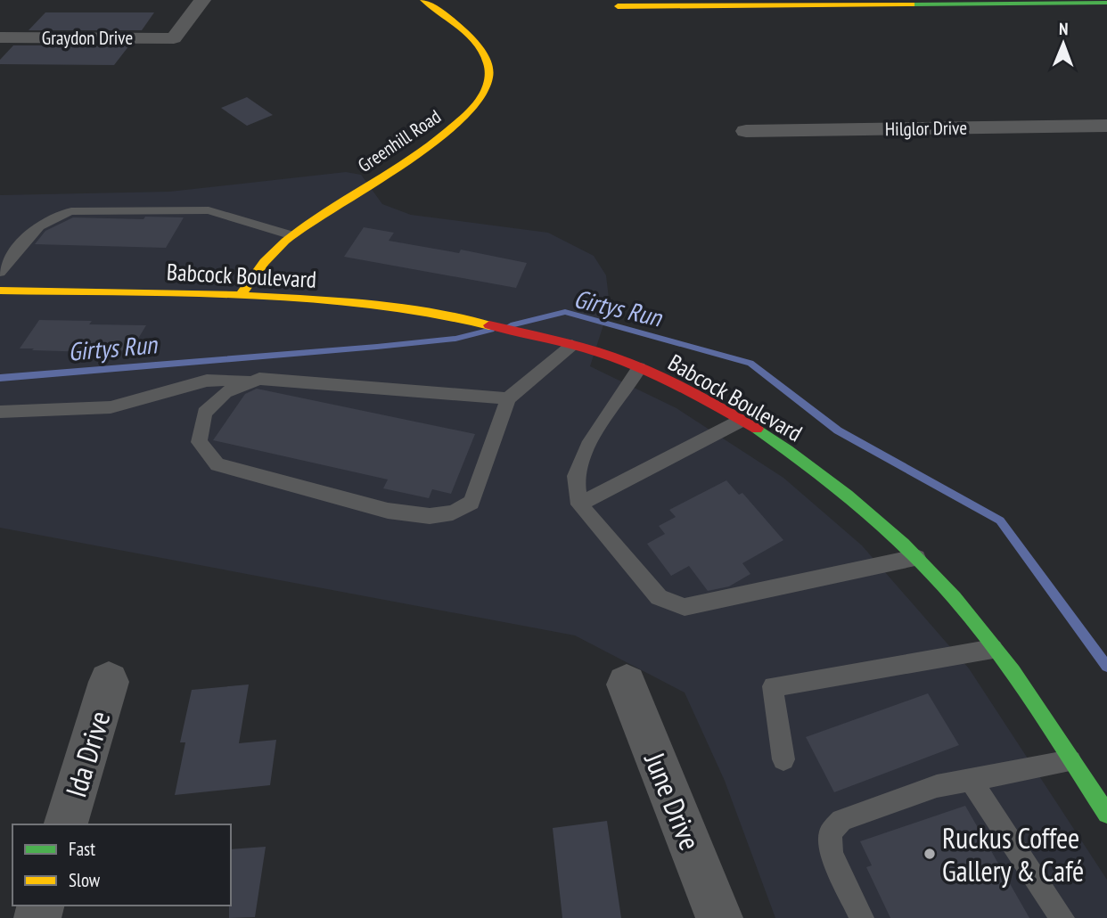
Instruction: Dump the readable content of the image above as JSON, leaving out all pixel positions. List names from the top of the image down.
{
  "streets": {
    "street": [
      "Graydon Drive",
      "Hilglor Drive",
      "Greenhill Road",
      "Babcock Boulevard",
      "Ida Drive",
      "June Drive"
    ]
  },
  "crossings": [
    ["Greenhill Road", "Babcock Boulevard"]
  ],
  "water": ["Girtys Run"],
  "places": ["Ruckus Coffee Gallery & Café"],
  "legend": ["Fast", "Slow"],
  "north": "top"
}
